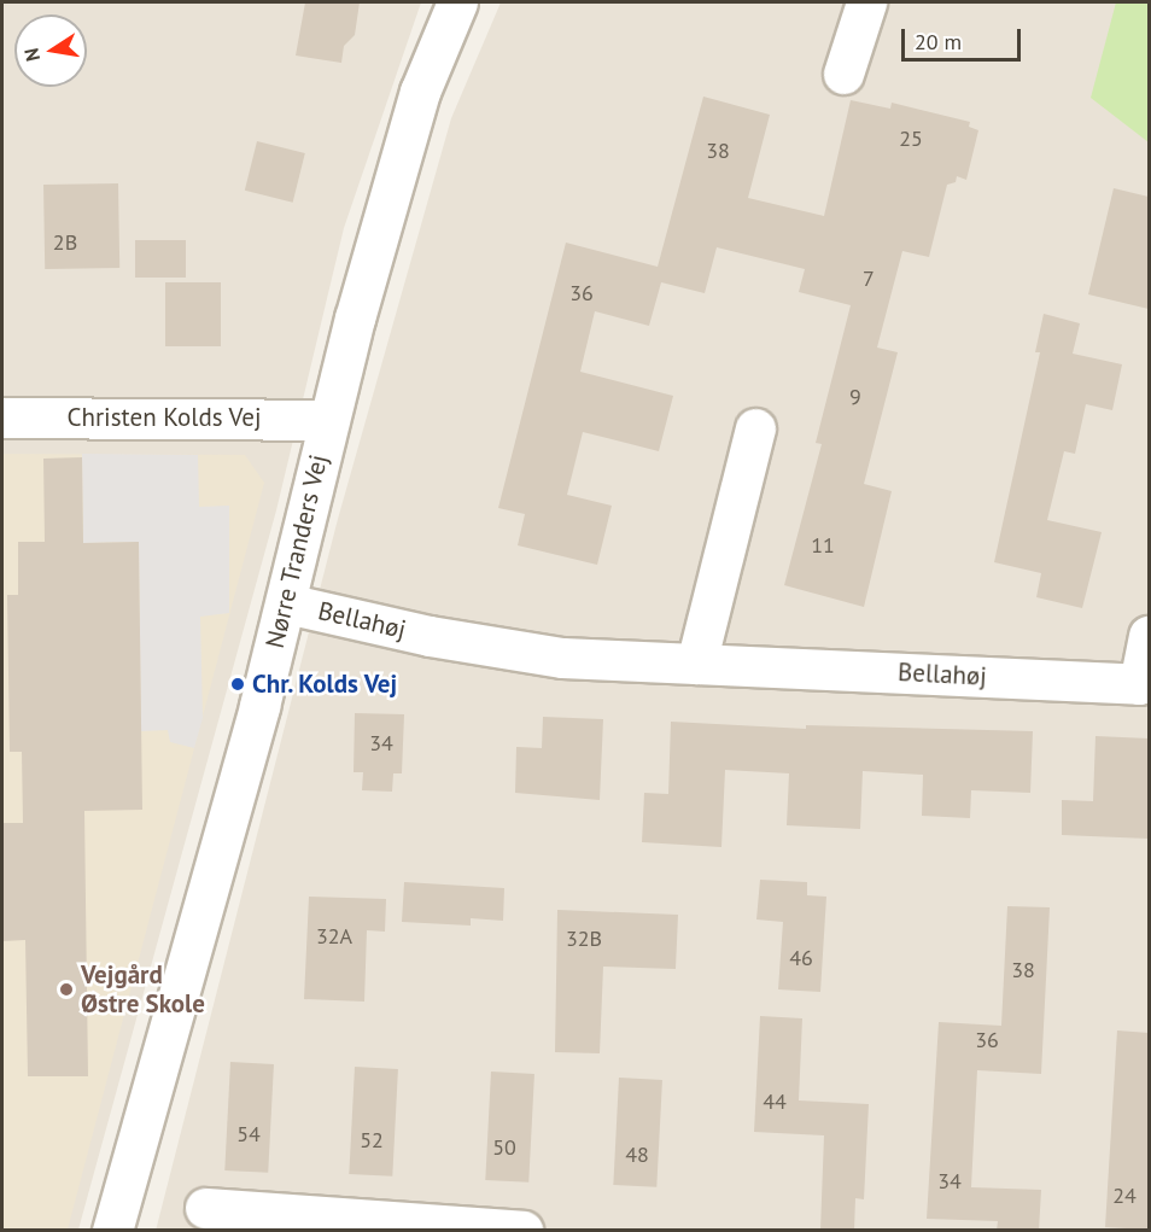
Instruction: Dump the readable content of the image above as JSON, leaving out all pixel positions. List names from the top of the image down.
{
  "streets": {
    "street": ["Christen Kolds Vej", "Nørre Tranders Vej", "Bellahøj"]
  },
  "crossings": [
    ["Christen Kolds Vej", "Nørre Tranders Vej"],
    ["Nørre Tranders Vej", "Bellahøj"]
  ],
  "places": ["Chr. Kolds Vej", "Vejgård Østre Skole"],
  "house_numbers": [
    "25",
    "38",
    "2B",
    "7",
    "36",
    "9",
    "11",
    "34",
    "32A",
    "32B",
    "46",
    "38",
    "36",
    "44",
    "54",
    "52",
    "50",
    "48",
    "34",
    "24"
  ],
  "scale_bar": "20 m",
  "north": "left"
}
